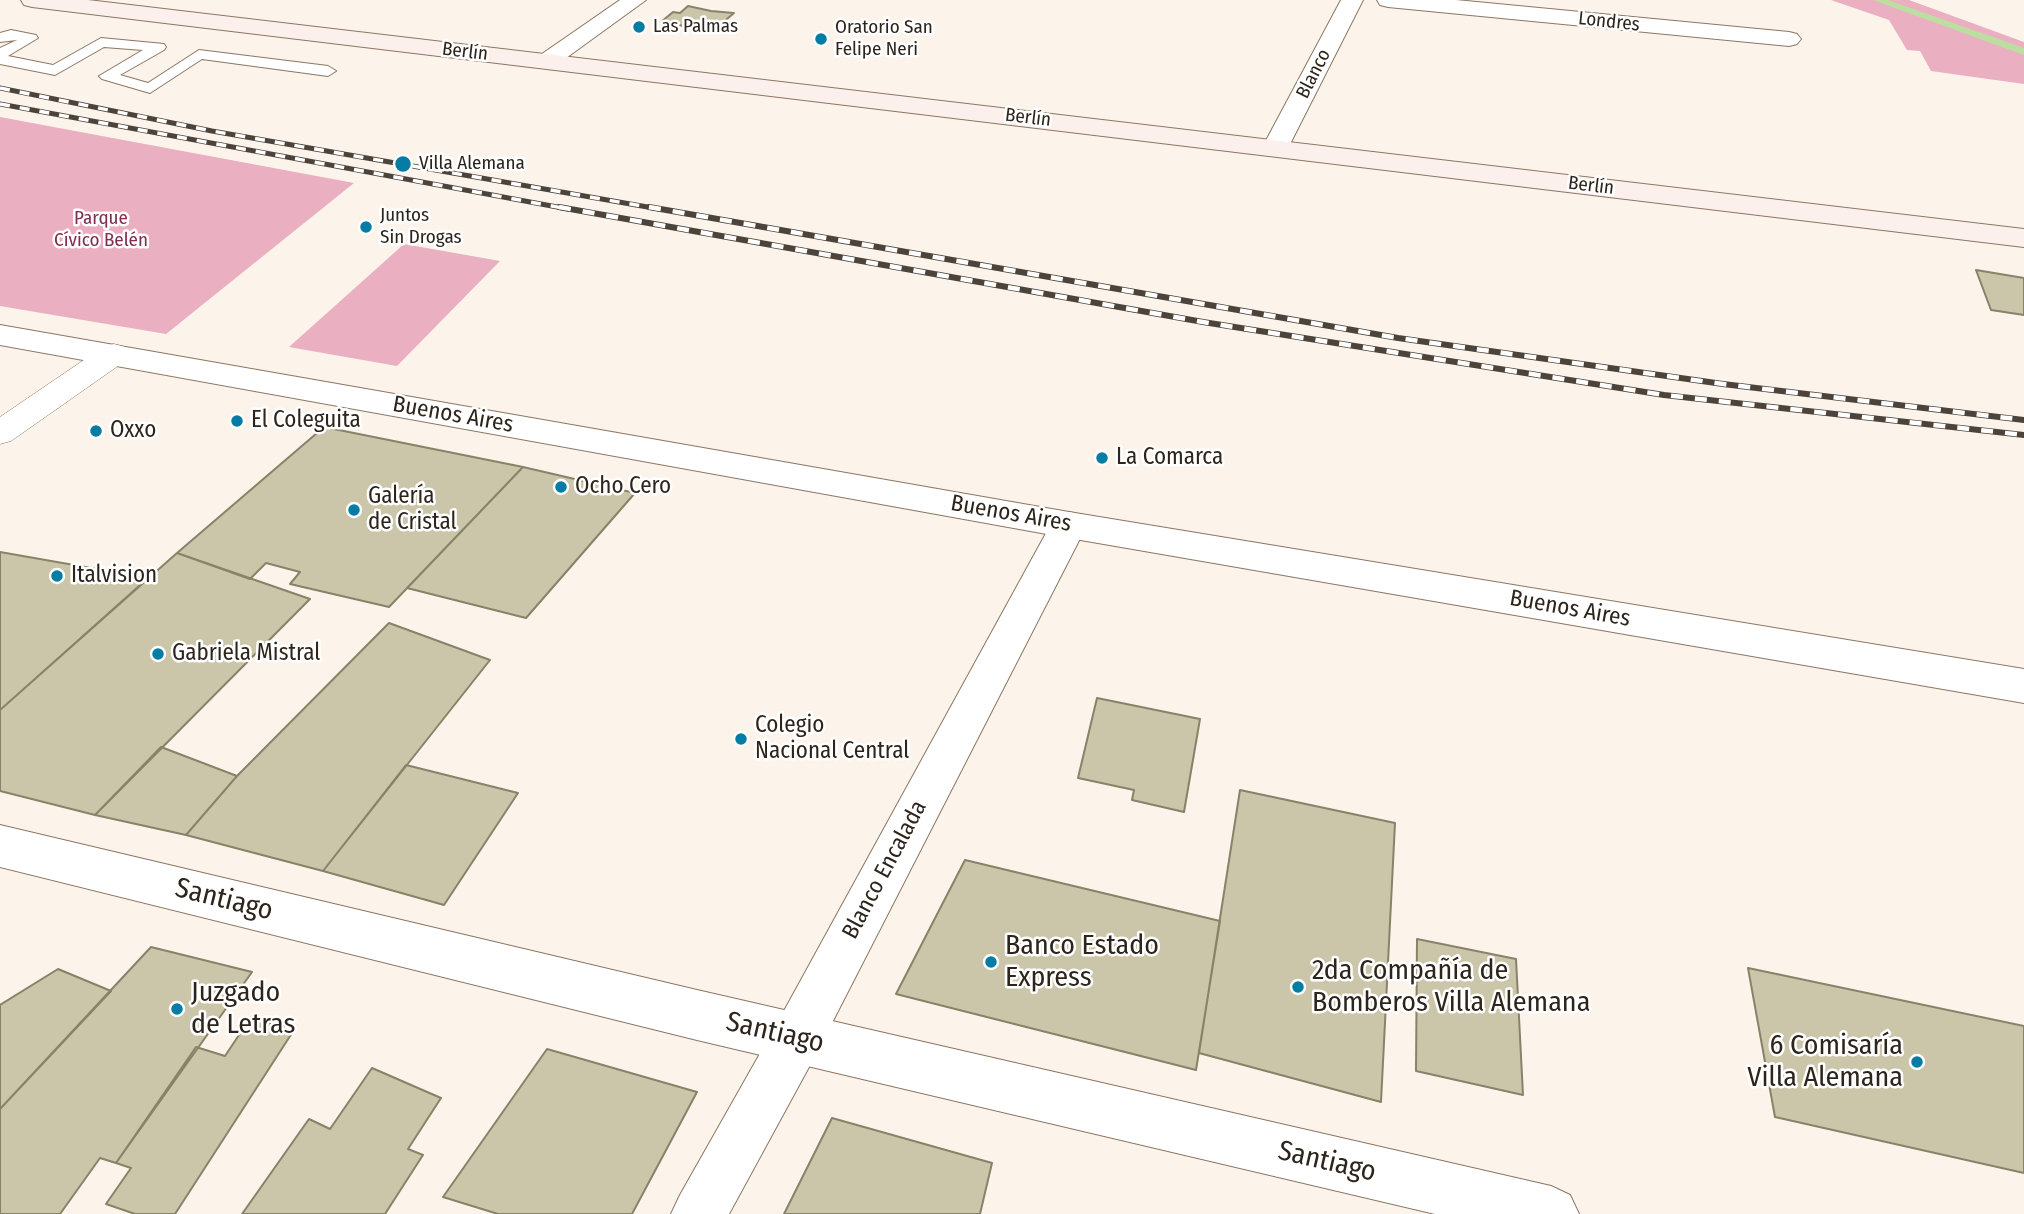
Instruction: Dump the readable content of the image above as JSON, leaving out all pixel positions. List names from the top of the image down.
{
  "streets": {
    "main road": ["Berlín"],
    "street": [
      "Londres",
      "Blanco",
      "Buenos Aires",
      "Blanco Encalada",
      "Santiago"
    ]
  },
  "crossings": [
    ["Berlín", "Blanco"],
    ["Buenos Aires", "Blanco Encalada"],
    ["Blanco Encalada", "Santiago"]
  ],
  "parks": ["Parque Cívico Belén"],
  "places": [
    "Las Palmas",
    "Oratorio San Felipe Neri",
    "Villa Alemana",
    "Juntos Sin Drogas",
    "El Coleguita",
    "Oxxo",
    "La Comarca",
    "Ocho Cero",
    "Galería de Cristal",
    "Italvision",
    "Gabriela Mistral",
    "Colegio Nacional Central",
    "Banco Estado Express",
    "2da Compañía de Bomberos Villa Alemana",
    "Juzgado de Letras",
    "6 Comisaría Villa Alemana"
  ]
}
